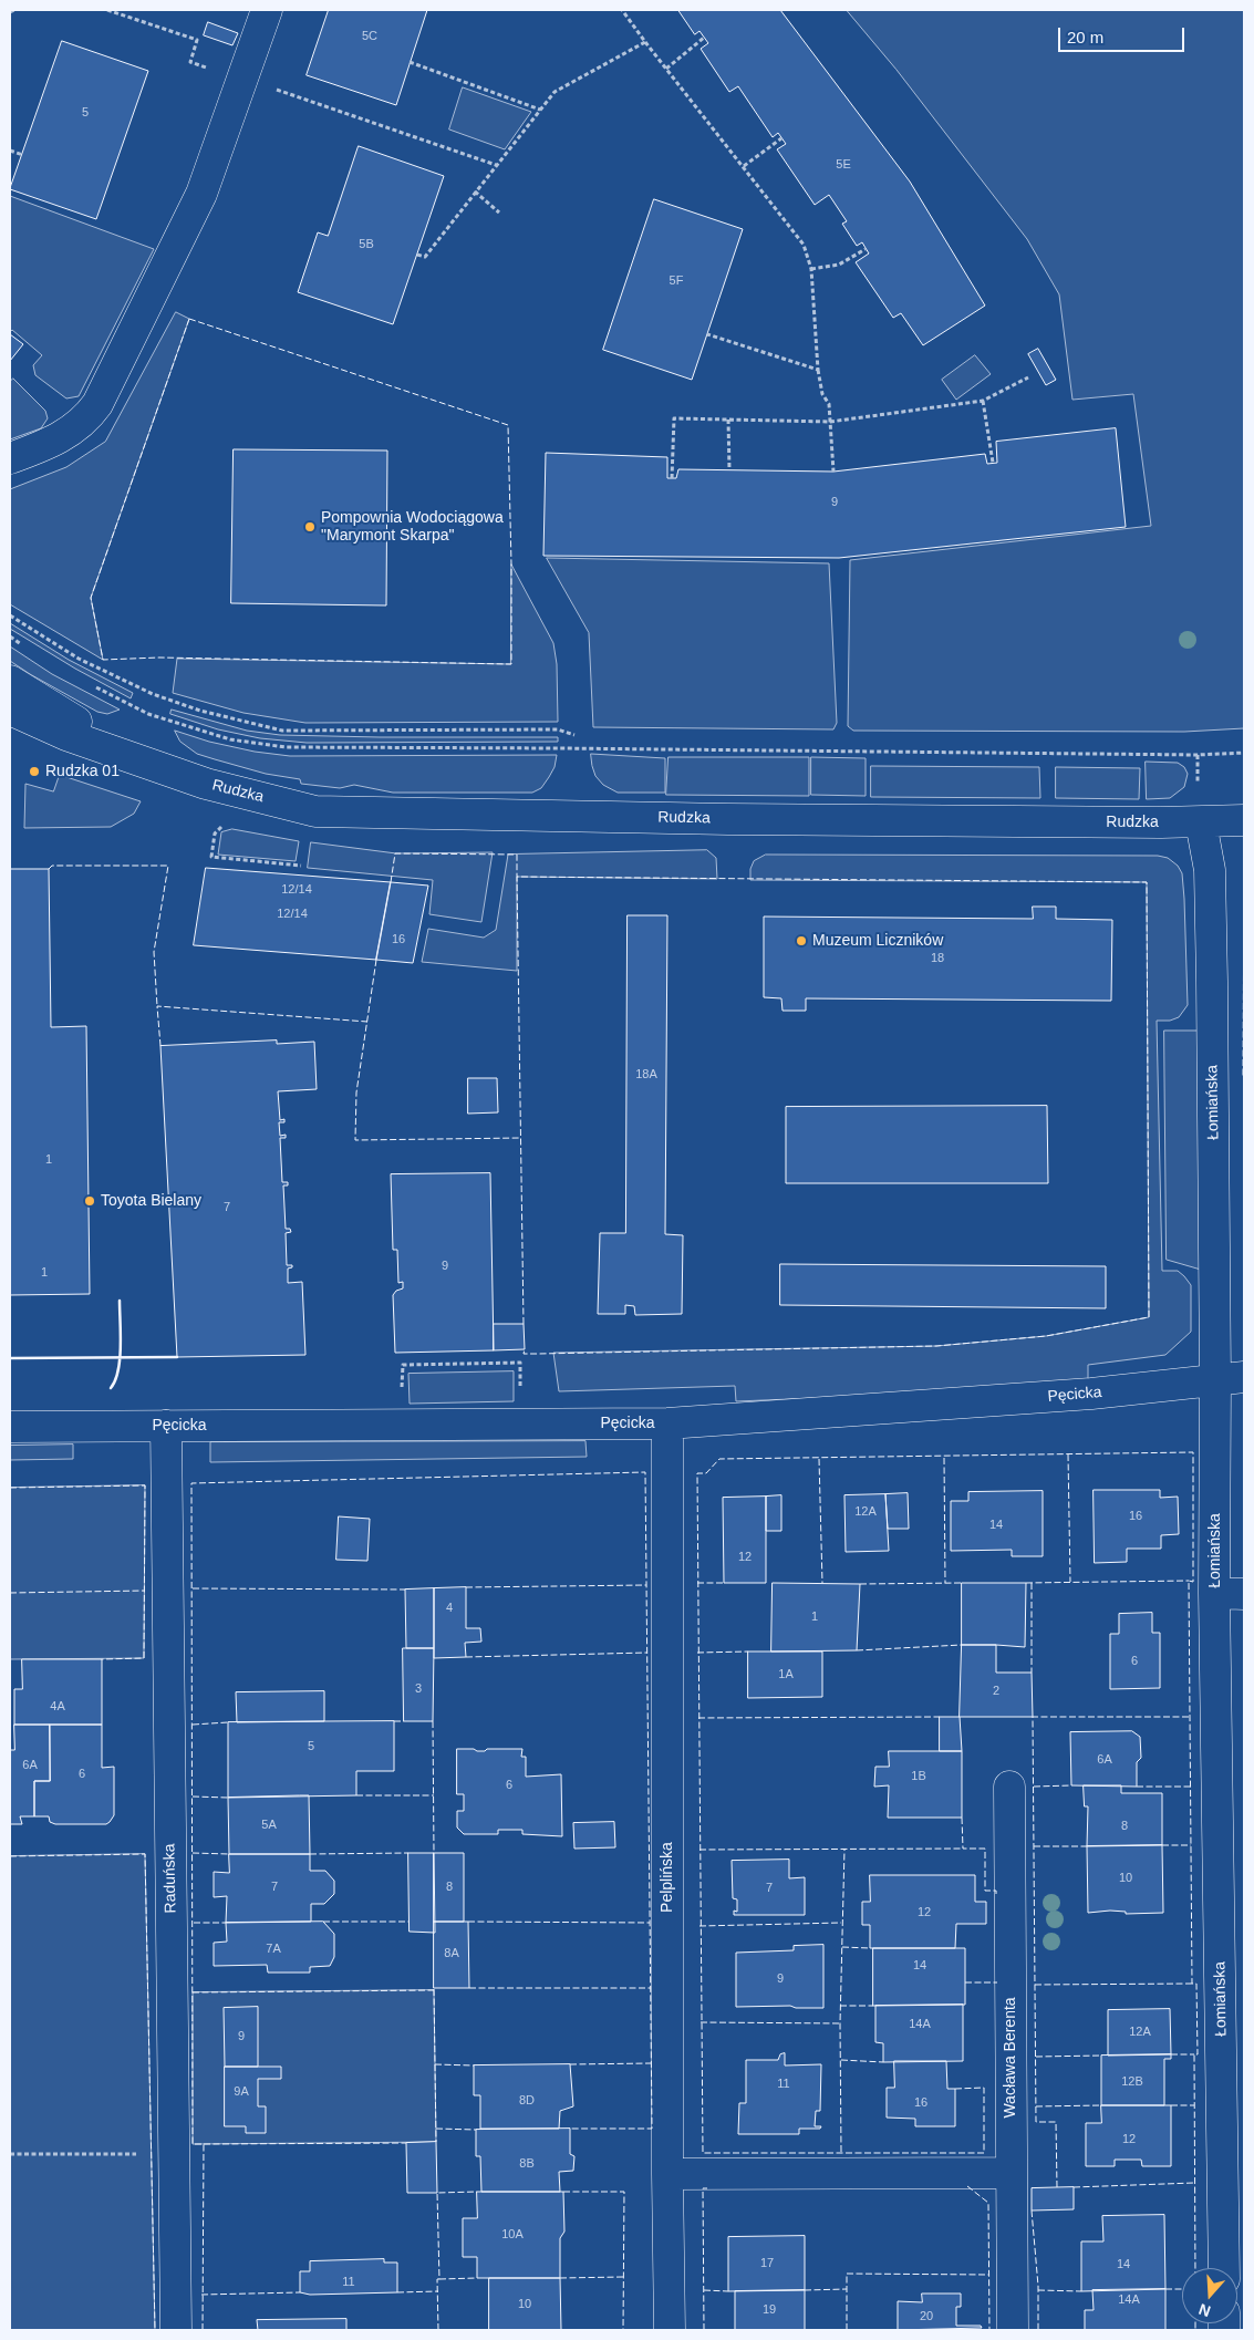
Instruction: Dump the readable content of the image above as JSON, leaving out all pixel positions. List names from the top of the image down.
{
  "streets": {
    "street": [
      "Rudzka",
      "Łomiańska",
      "Pęcicka",
      "Pelplińska",
      "Raduńska",
      "Wacława Berenta"
    ]
  },
  "crossings": [
    ["Rudzka", "Łomiańska"],
    ["Łomiańska", "Pęcicka"],
    ["Pęcicka", "Pelplińska"],
    ["Pęcicka", "Raduńska"]
  ],
  "places": [
    "Pompownia Wodociągowa \"Marymont Skarpa\"",
    "Rudzka 01",
    "Muzeum Liczników",
    "Toyota Bielany"
  ],
  "house_numbers": [
    "5C",
    "5",
    "5E",
    "5B",
    "5F",
    "9",
    "12/14",
    "12/14",
    "16",
    "18",
    "18A",
    "1",
    "7",
    "9",
    "1",
    "12A",
    "16",
    "14",
    "12",
    "4",
    "1",
    "6",
    "1A",
    "3",
    "2",
    "4A",
    "5",
    "6A",
    "6A",
    "6",
    "1B",
    "6",
    "5A",
    "8",
    "10",
    "7",
    "8",
    "7",
    "12",
    "7A",
    "8A",
    "14",
    "9",
    "14A",
    "12A",
    "9",
    "12B",
    "11",
    "9A",
    "8D",
    "16",
    "12",
    "8B",
    "10A",
    "17",
    "14",
    "11",
    "14A",
    "10",
    "19",
    "20"
  ],
  "scale_bar": "20 m",
  "north": "bottom"
}
